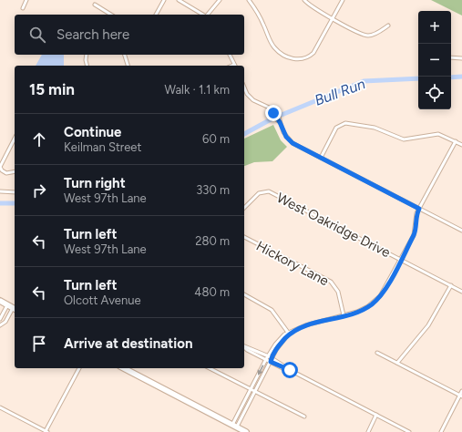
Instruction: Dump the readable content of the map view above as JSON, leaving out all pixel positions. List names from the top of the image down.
{
  "streets": {
    "street": ["West Oakridge Drive", "Hickory Lane"]
  },
  "water": ["Bull Run"],
  "page": {
    "map_buttons": ["+", "−"],
    "search": "Search here",
    "heading": ["15 min", "Walk · 1.1 km"],
    "list": [
      ["Continue", "Keilman Street", "60 m"],
      ["Turn right", "West 97th Lane", "330 m"],
      ["Turn left", "West 97th Lane", "280 m"],
      ["Turn left", "Olcott Avenue", "480 m"],
      "Arrive at destination"
    ]
  }
}
